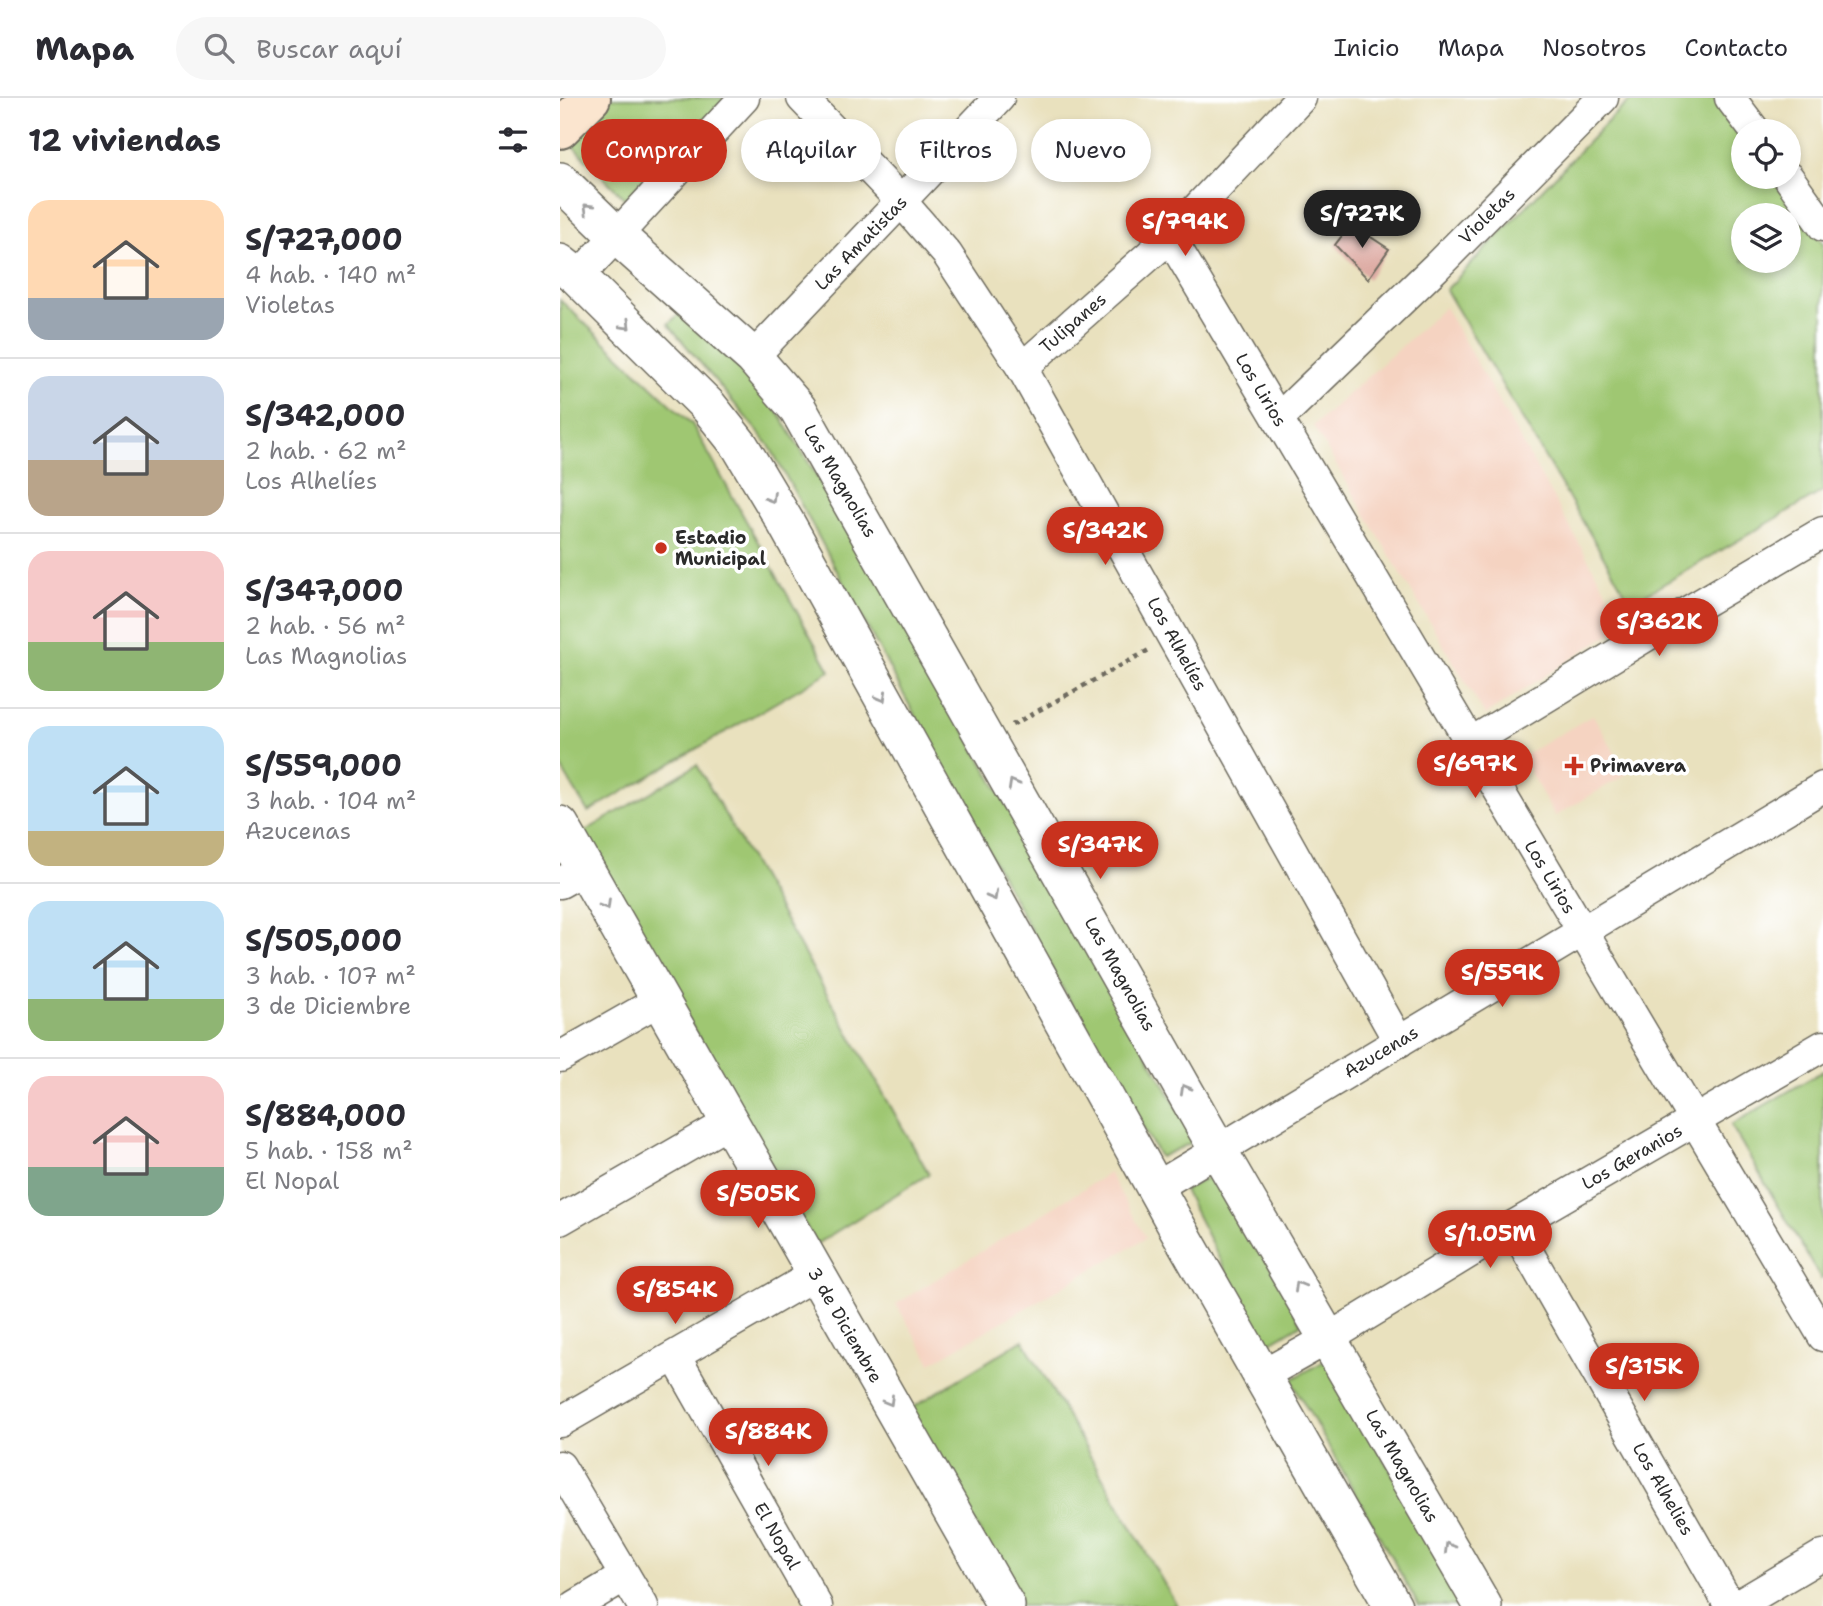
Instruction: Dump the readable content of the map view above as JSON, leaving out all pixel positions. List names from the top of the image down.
{
  "streets": {
    "street": [
      "Violetas",
      "Las Amatistas",
      "Tulipanes",
      "Los Lirios",
      "Las Magnolias",
      "Los Alhelíes",
      "Azucenas",
      "Los Geranios",
      "3 de Diciembre",
      "Los Alhelies",
      "El Nopal"
    ]
  },
  "crossings": [
    ["Violetas", "Los Lirios"],
    ["Las Amatistas", "Las Magnolias"],
    ["Las Amatistas", "Los Alhelíes"],
    ["Tulipanes", "Los Lirios"],
    ["Tulipanes", "Los Alhelíes"],
    ["Los Lirios", "Azucenas"],
    ["Los Lirios", "Los Geranios"],
    ["Las Magnolias", "Azucenas"],
    ["Las Magnolias", "Los Geranios"],
    ["Los Alhelíes", "Azucenas"],
    ["Los Geranios", "Los Alhelies"]
  ],
  "places": {
    "other": ["Estadio Municipal"],
    "health": ["Primavera"]
  },
  "page": {
    "header": "Mapa",
    "search": "Buscar aquí",
    "nav": [
      "Inicio",
      "Mapa",
      "Nosotros",
      "Contacto"
    ],
    "heading": "12 viviendas",
    "chip": [
      "Comprar",
      "Alquilar",
      "Filtros",
      "Nuevo"
    ],
    "list": [
      {
        "name": "S/727,000",
        "note": "4 hab. · 140 m² · Violetas"
      },
      {
        "name": "S/342,000",
        "note": "2 hab. · 62 m² · Los Alhelíes"
      },
      {
        "name": "S/347,000",
        "note": "2 hab. · 56 m² · Las Magnolias"
      },
      {
        "name": "S/559,000",
        "note": "3 hab. · 104 m² · Azucenas"
      },
      {
        "name": "S/505,000",
        "note": "3 hab. · 107 m² · 3 de Diciembre"
      },
      {
        "name": "S/884,000",
        "note": "5 hab. · 158 m² · El Nopal"
      }
    ],
    "price": [
      "S/727K",
      "S/794K",
      "S/342K",
      "S/362K",
      "S/697K",
      "S/347K",
      "S/559K",
      "S/505K",
      "S/1.05M",
      "S/854K",
      "S/315K",
      "S/884K"
    ]
  }
}
